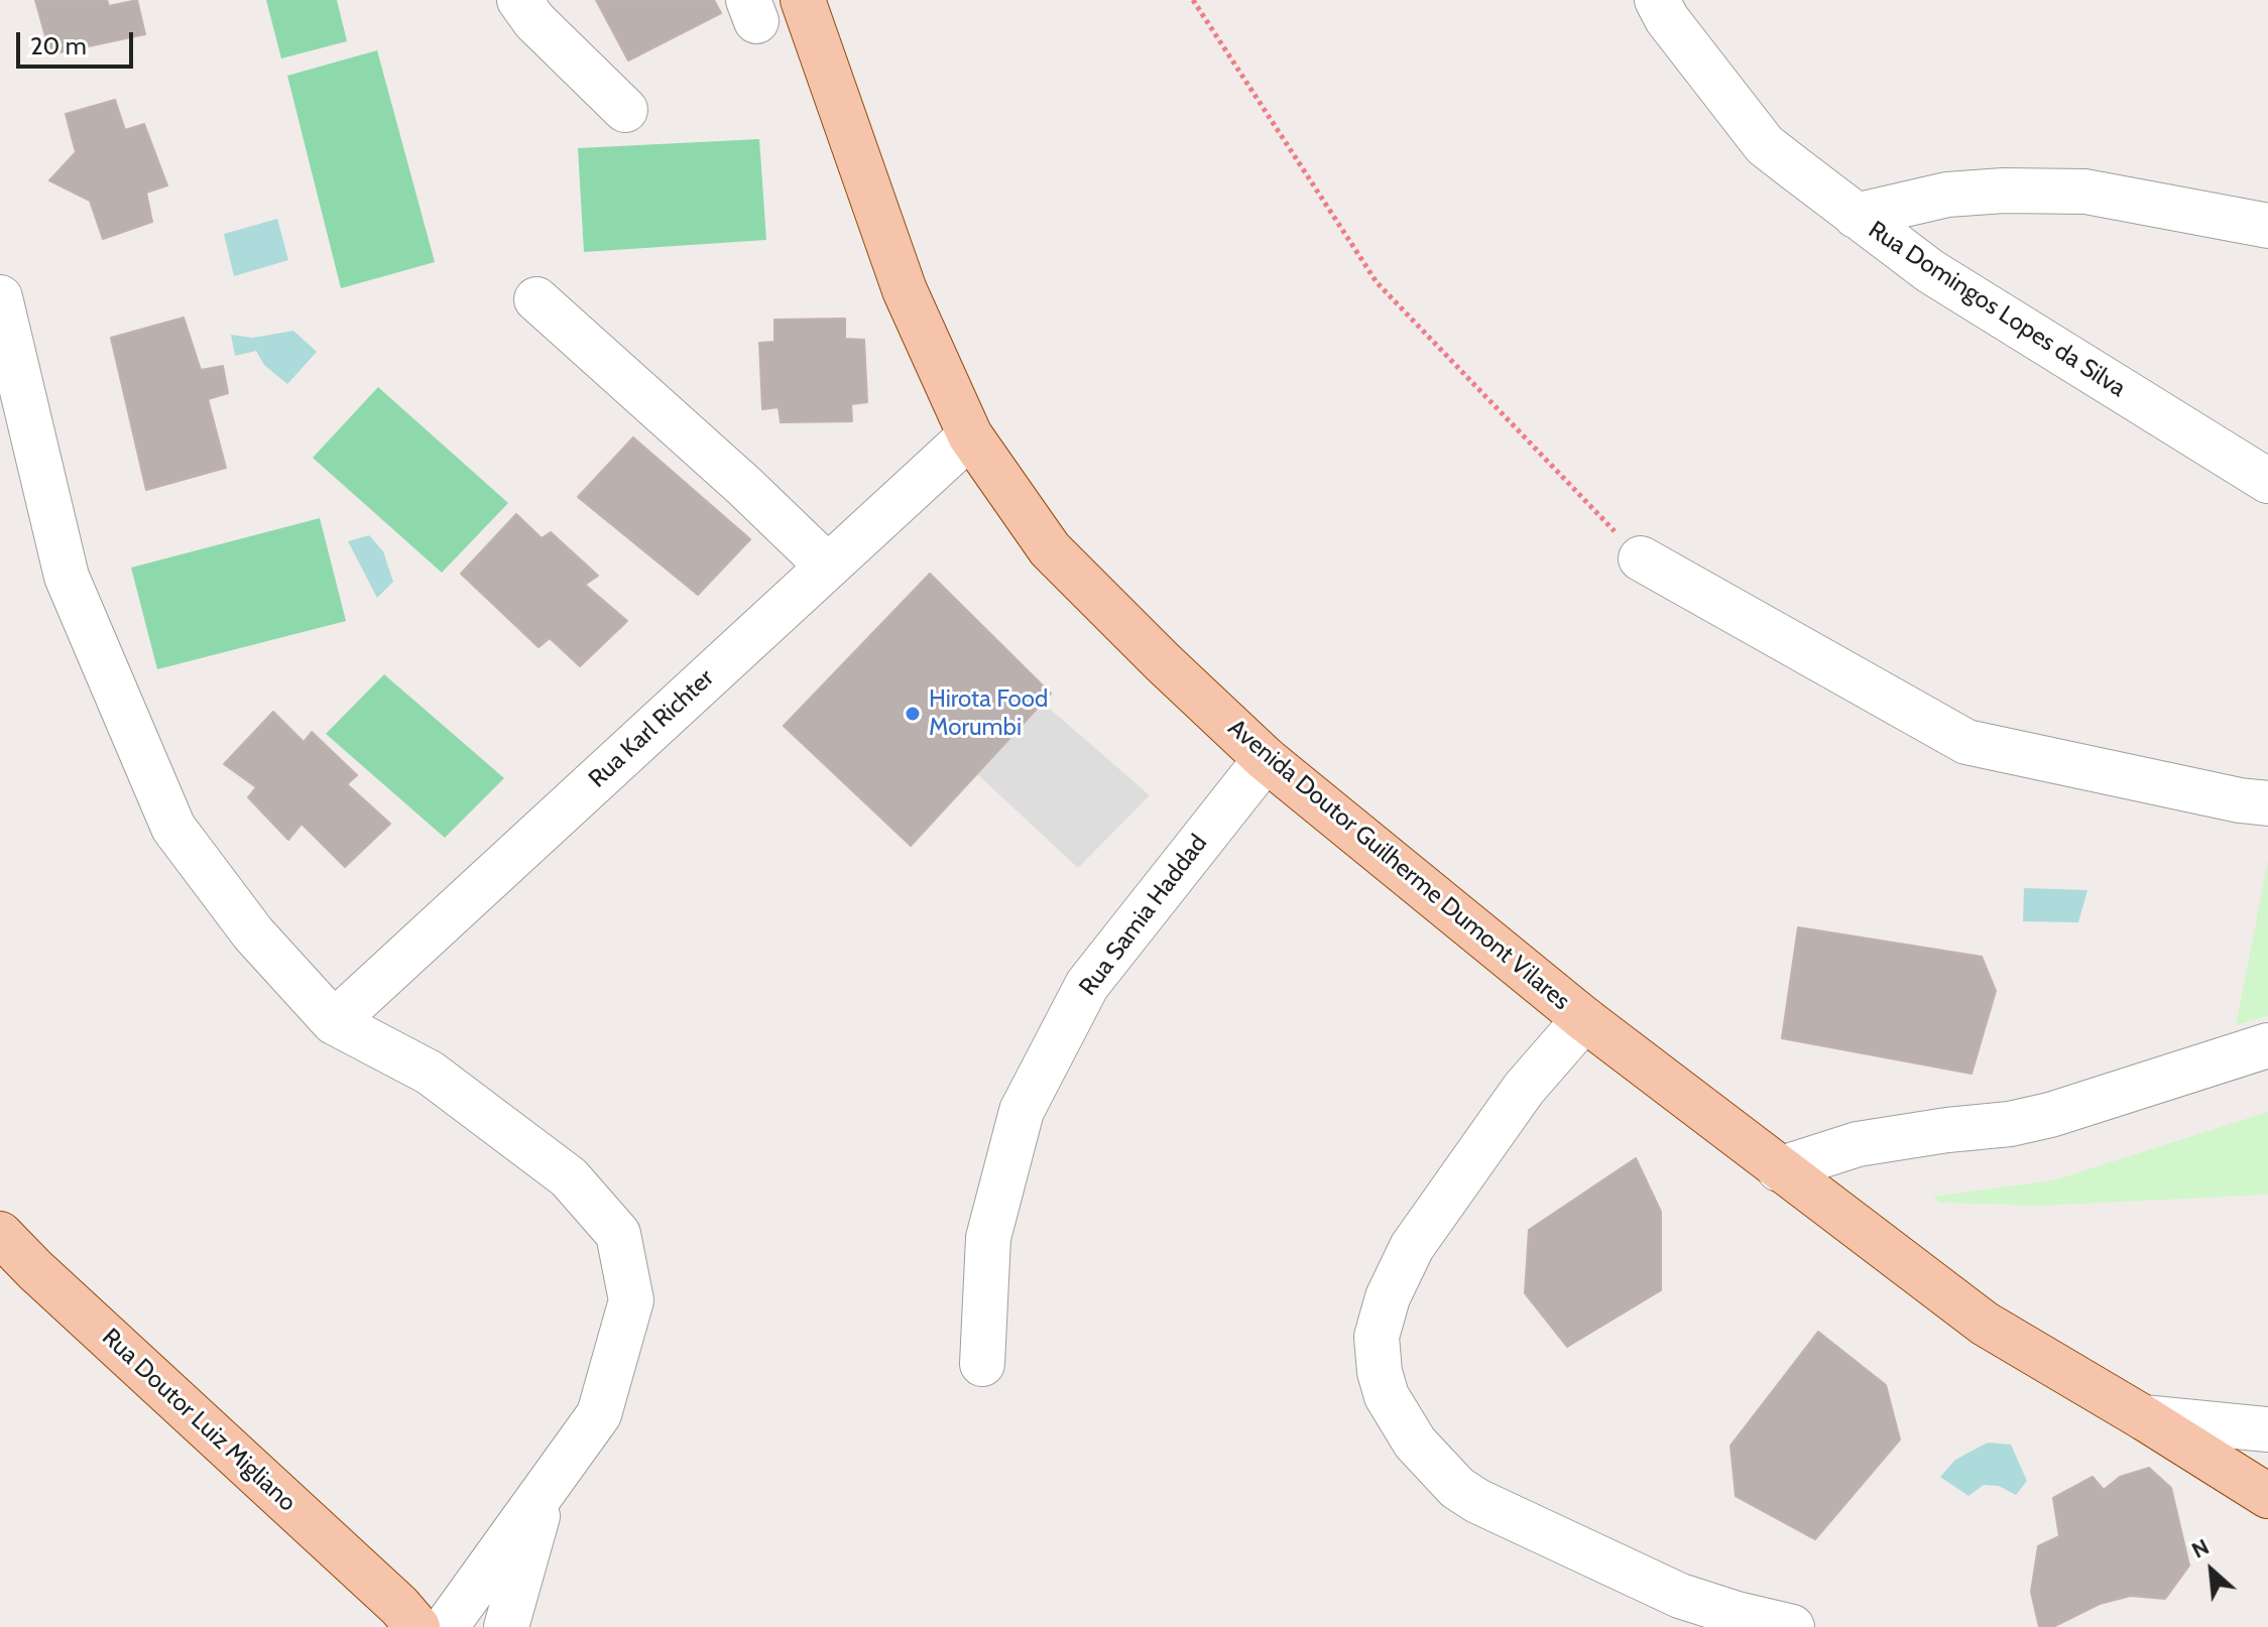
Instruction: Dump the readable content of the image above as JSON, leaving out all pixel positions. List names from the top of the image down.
{
  "streets": {
    "main road": ["Avenida Doutor Guilherme Dumont Vilares", "Rua Doutor Luiz Migliano"],
    "street": ["Rua Domingos Lopes da Silva", "Rua Karl Richter", "Rua Samia Haddad"]
  },
  "crossings": [
    ["Rua Karl Richter", "Avenida Doutor Guilherme Dumont Vilares"],
    ["Avenida Doutor Guilherme Dumont Vilares", "Rua Samia Haddad"]
  ],
  "places": ["Hirota Food Morumbi"],
  "scale_bar": "20 m",
  "north": "top left"
}
